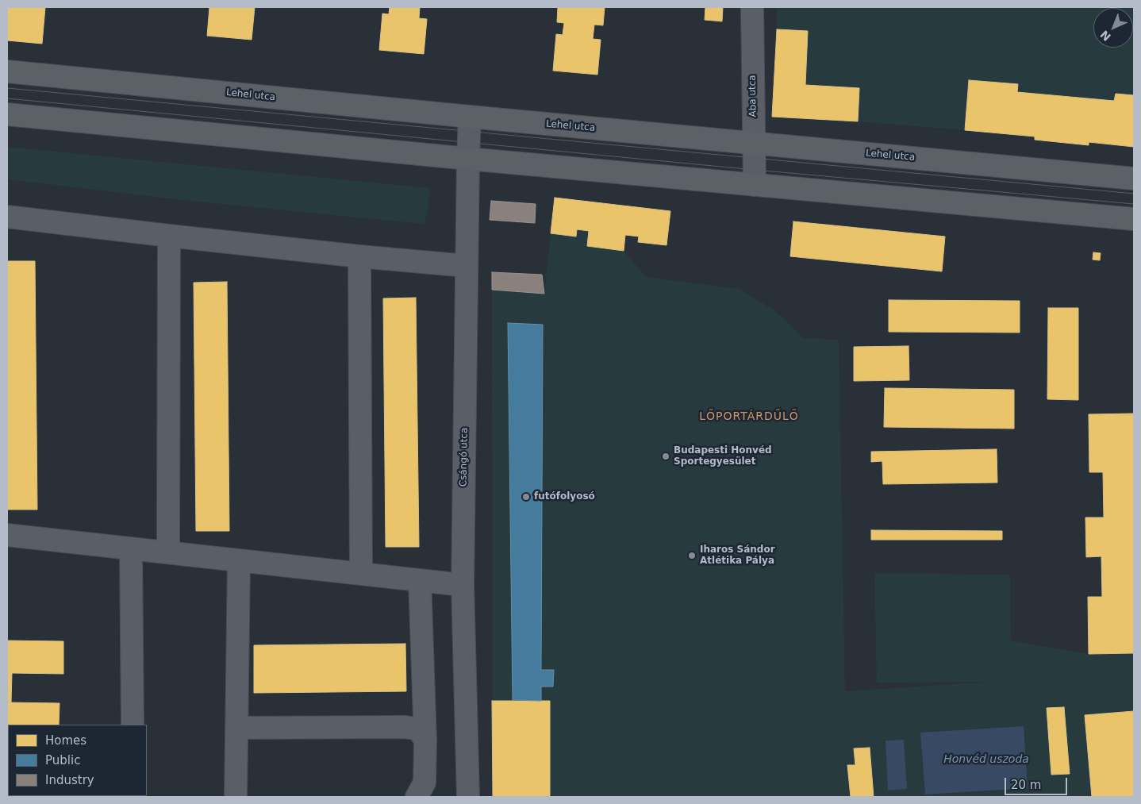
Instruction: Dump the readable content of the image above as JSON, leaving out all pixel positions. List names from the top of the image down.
{
  "streets": {
    "main road": ["Lehel utca"],
    "street": ["Aba utca", "Csángó utca"]
  },
  "crossings": [
    ["Lehel utca", "Aba utca"],
    ["Lehel utca", "Csángó utca"]
  ],
  "districts": ["LŐPORTÁRDŰLŐ"],
  "water": ["Honvéd uszoda"],
  "places": ["Budapesti Honvéd Sportegyesület", "futófolyosó", "Iharos Sándor Atlétika Pálya"],
  "legend": ["Homes", "Public", "Industry"],
  "scale_bar": "20 m",
  "north": "bottom left"
}
